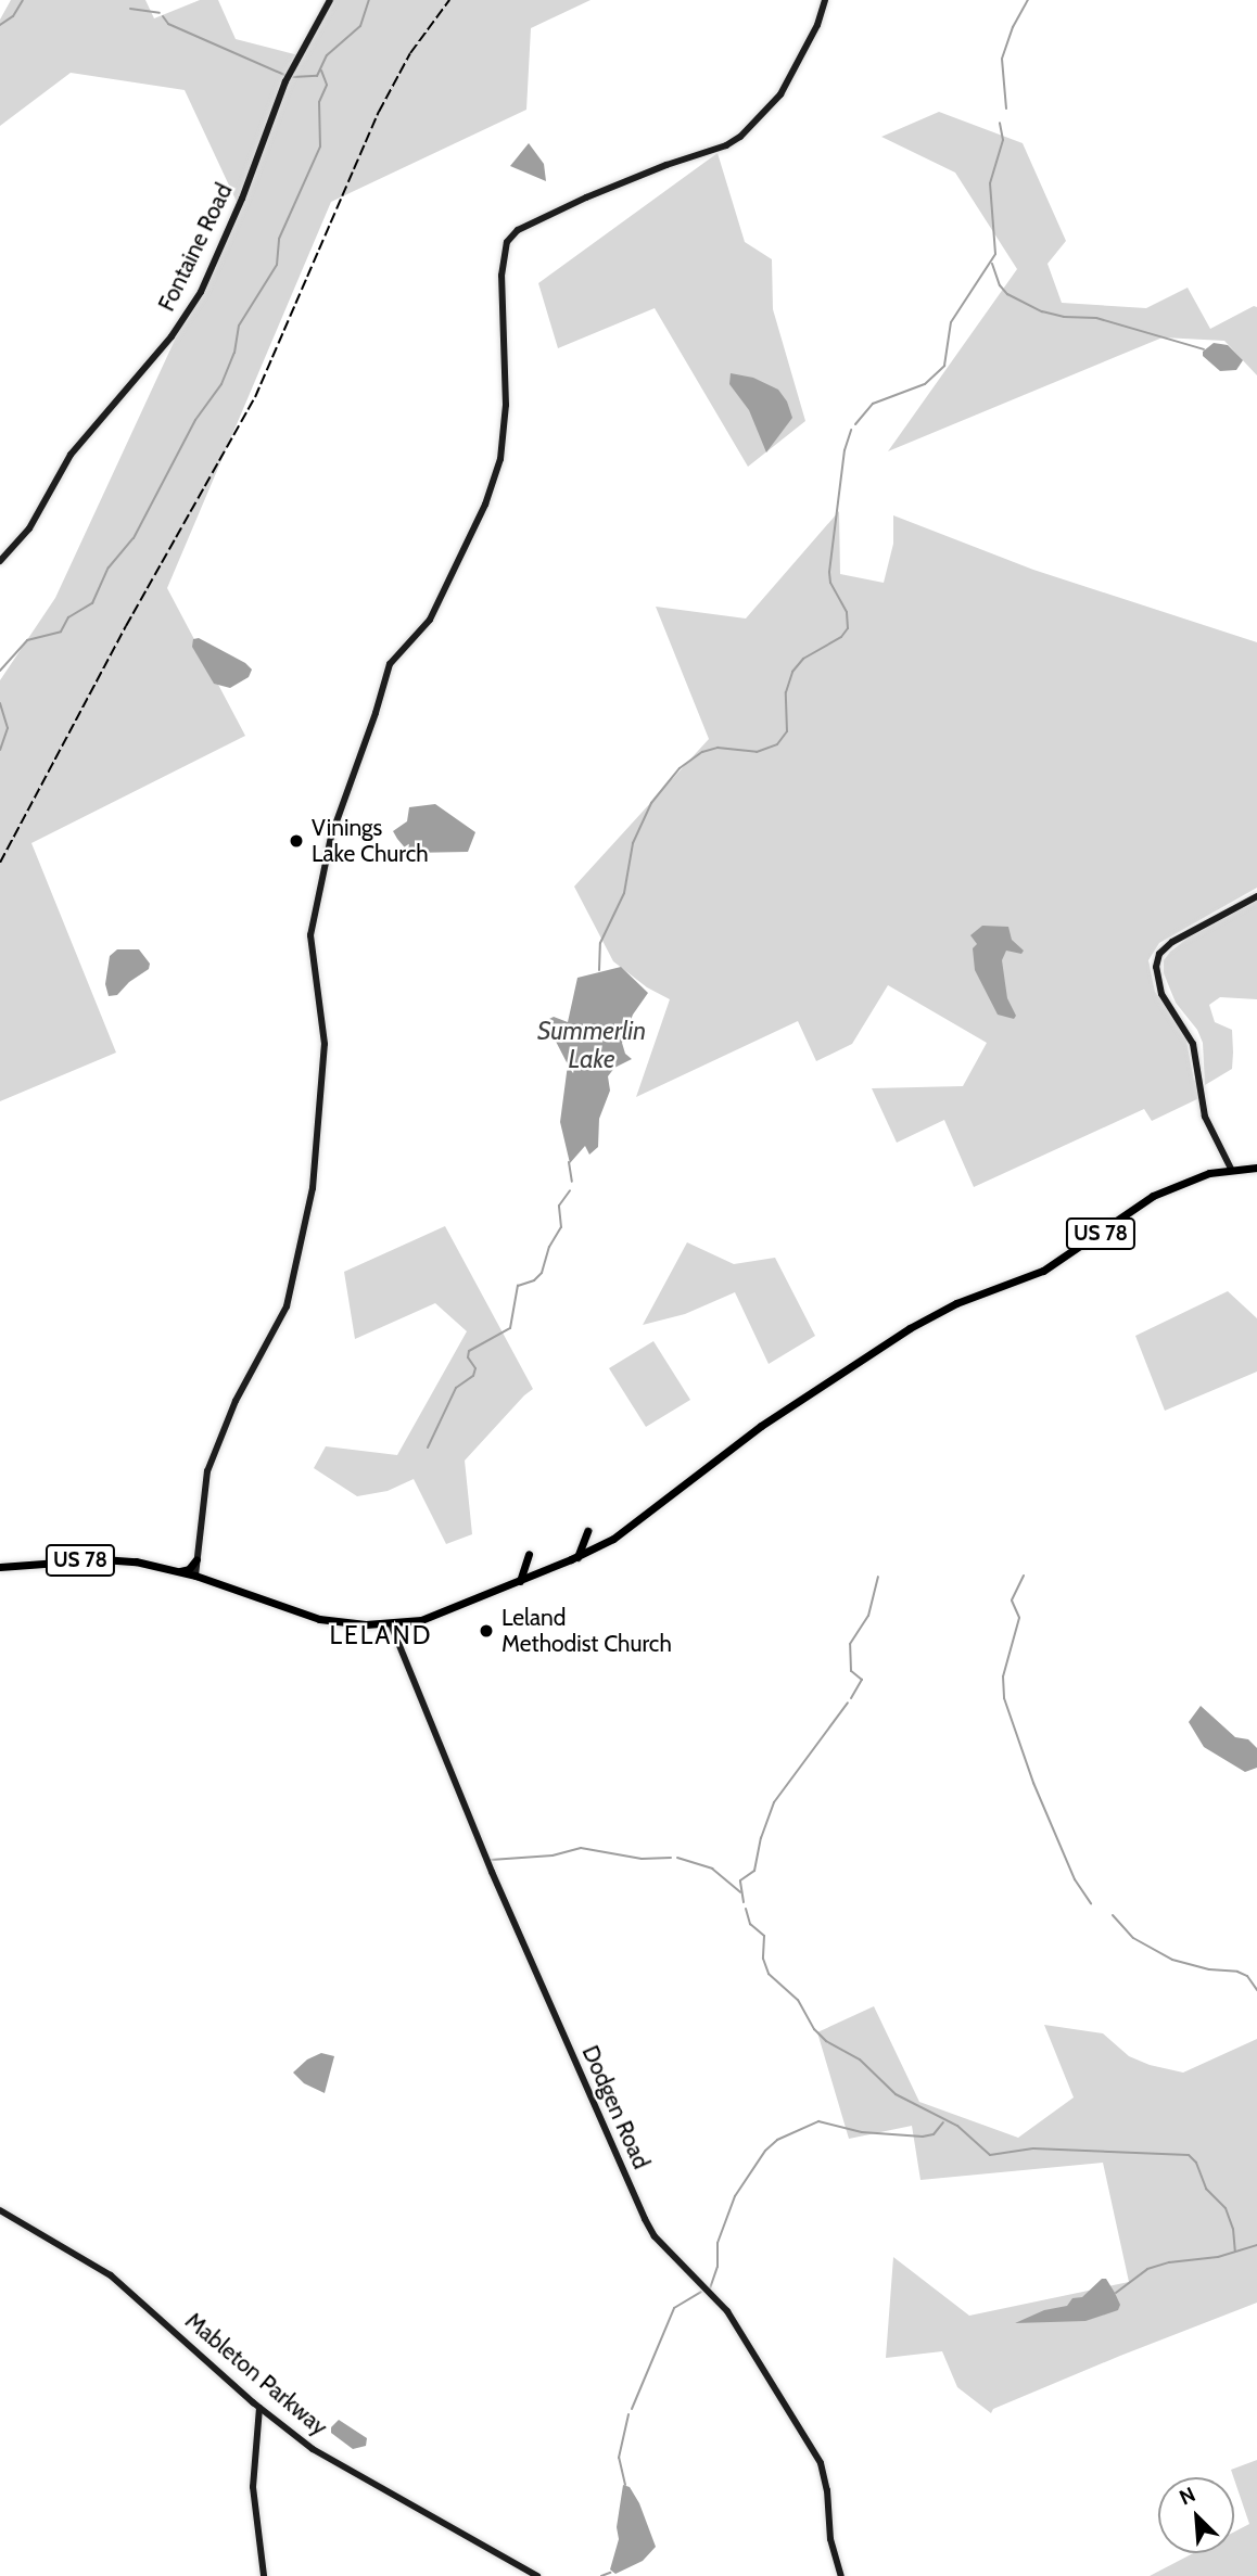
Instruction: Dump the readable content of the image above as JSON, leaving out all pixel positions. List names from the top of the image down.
{
  "streets": {
    "main road": ["US 78"],
    "street": ["Fontaine Road", "Dodgen Road", "Mableton Parkway"]
  },
  "crossings": [
    ["US 78", "Dodgen Road"]
  ],
  "districts": ["LELAND"],
  "water": ["Summerlin Lake"],
  "places": ["Vinings Lake Church", "Leland Methodist Church"],
  "north": "top left"
}
